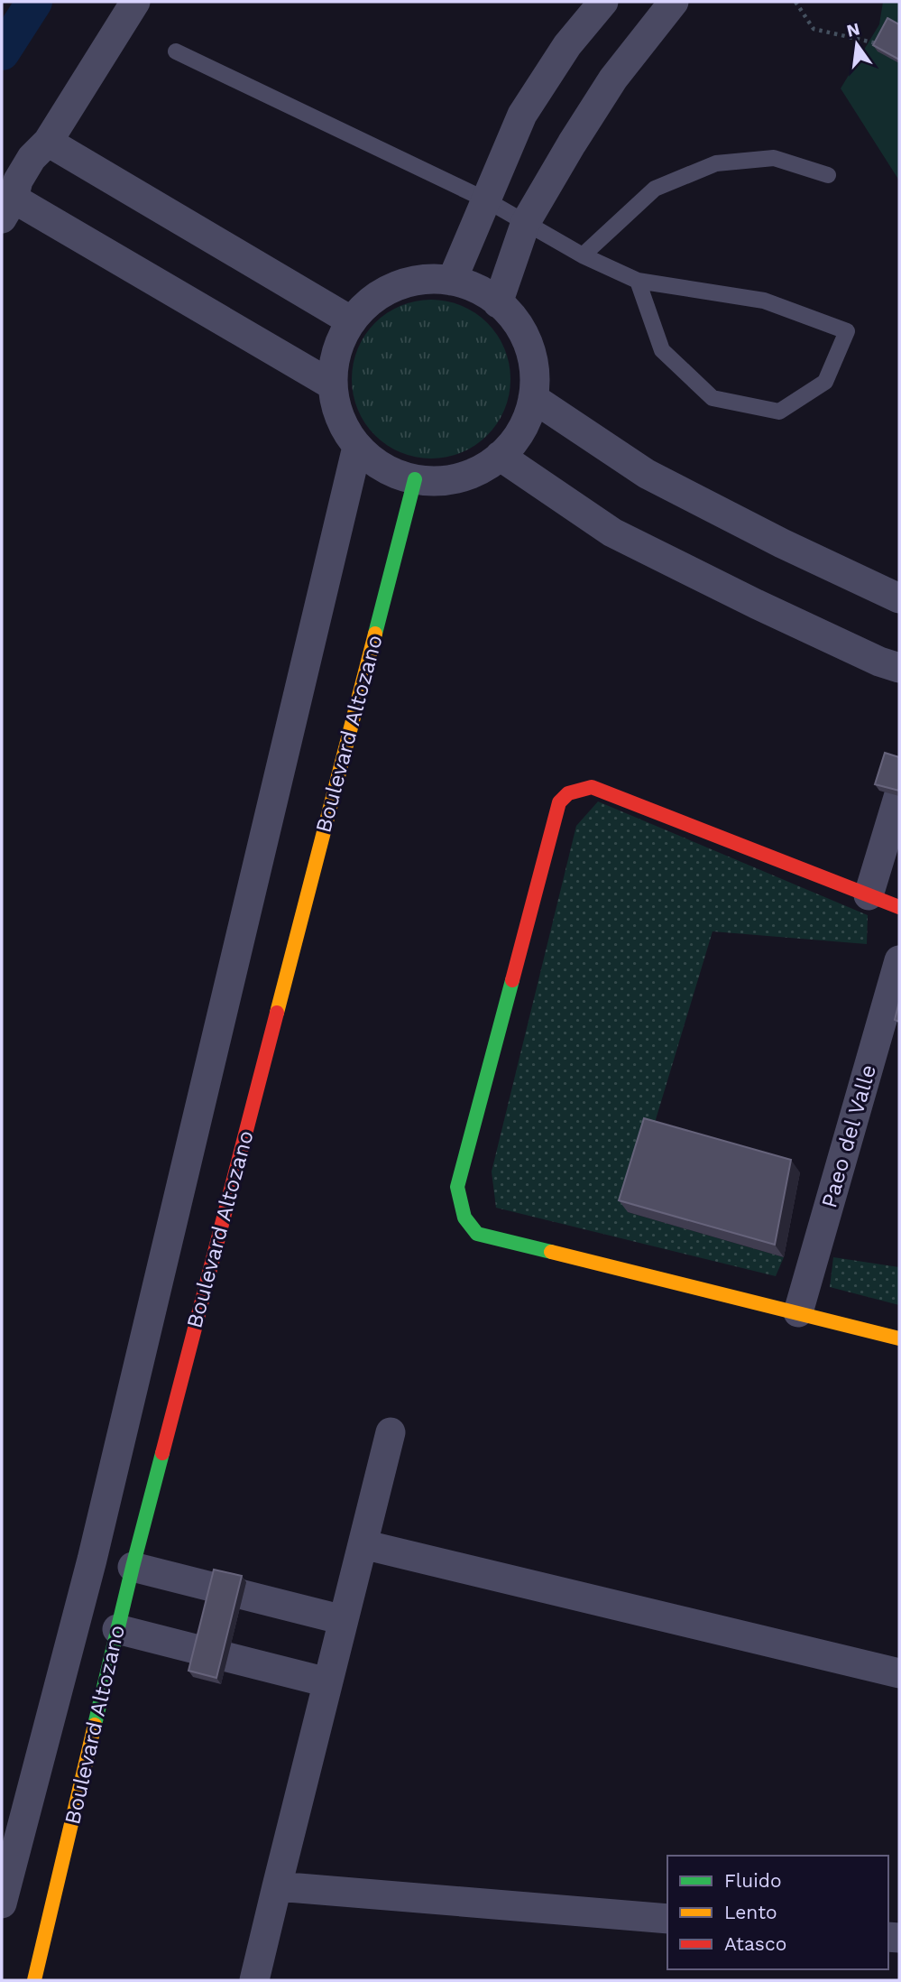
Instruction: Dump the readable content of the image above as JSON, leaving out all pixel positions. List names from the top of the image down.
{
  "streets": {
    "street": ["Boulevard Altozano", "Paeo del Valle"]
  },
  "legend": ["Fluido", "Lento", "Atasco"],
  "north": "top"
}
